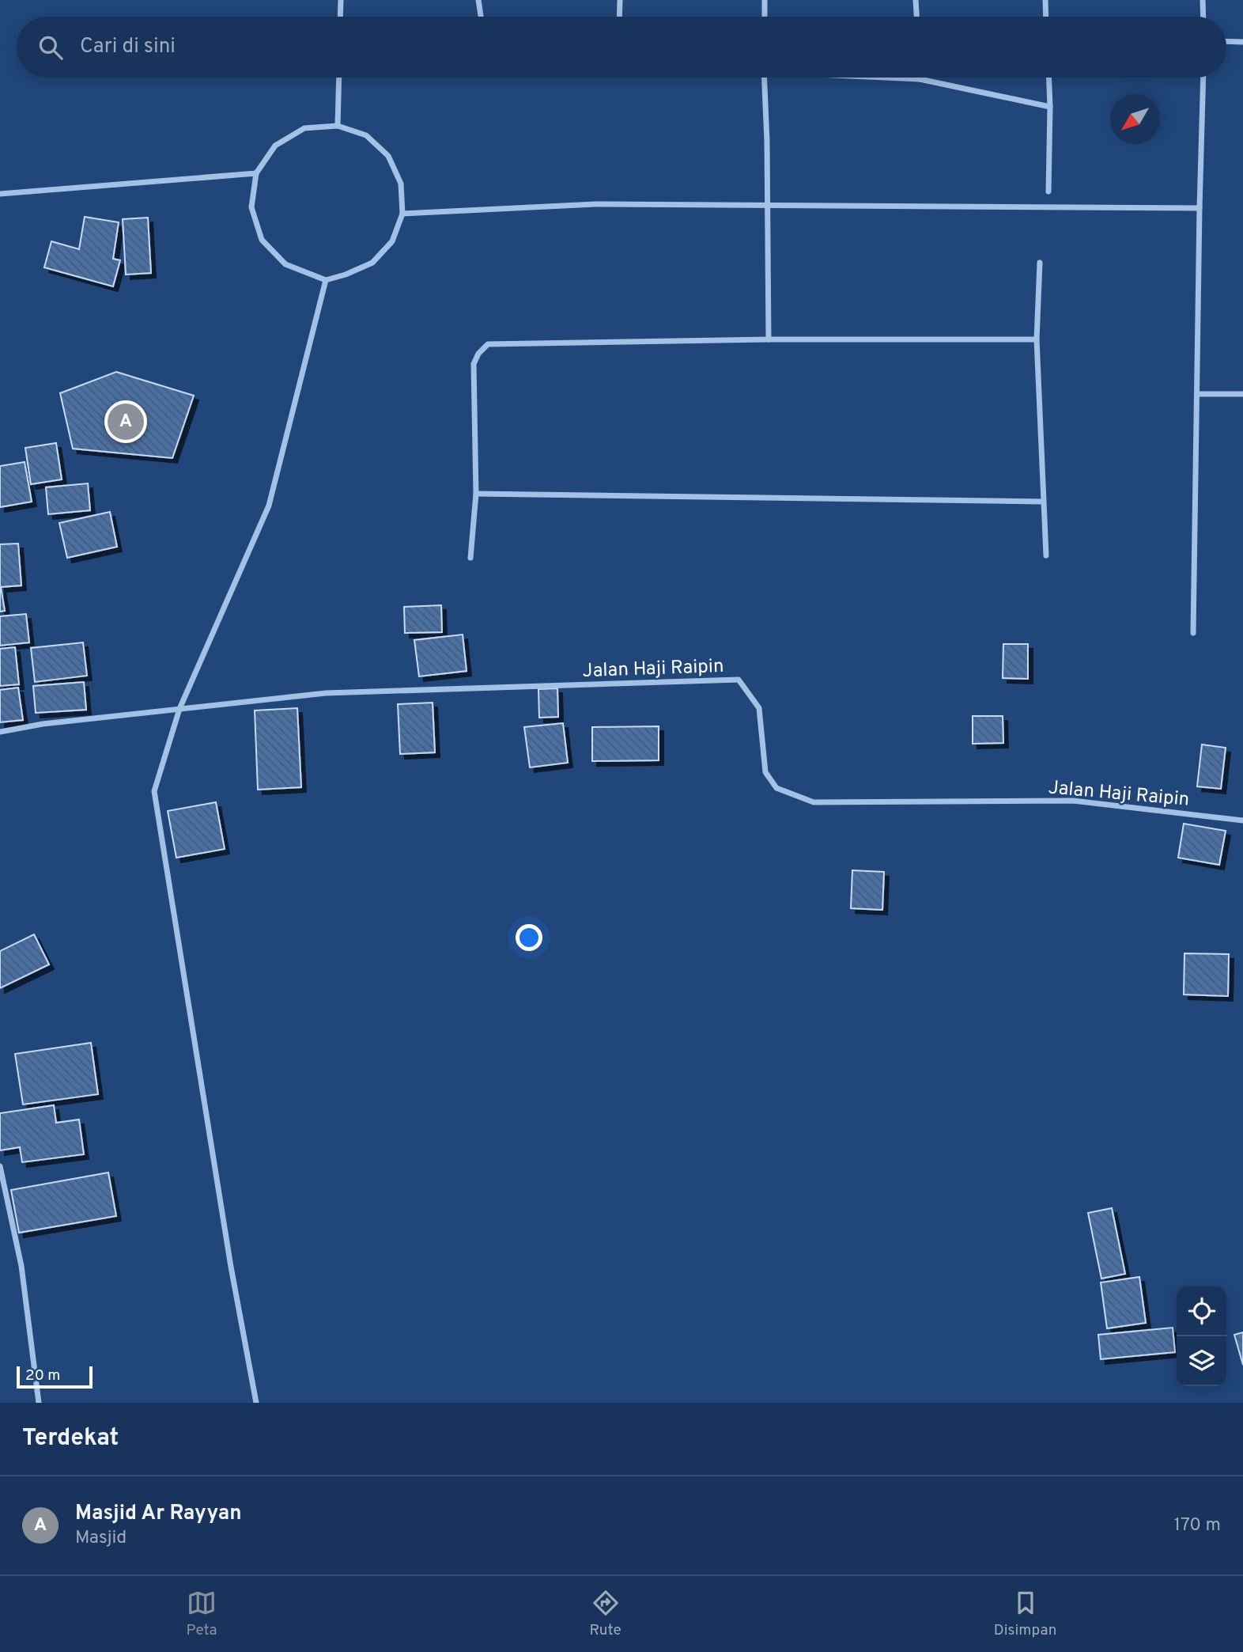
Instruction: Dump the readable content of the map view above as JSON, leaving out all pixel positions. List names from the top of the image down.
{
  "streets": {
    "street": ["Jalan Haji Raipin"]
  },
  "scale_bar": "20 m",
  "north": "bottom left",
  "page": {
    "search": "Cari di sini",
    "pins": "A",
    "scale": "20 m",
    "heading": "Terdekat",
    "list": [
      {
        "mark": "A",
        "name": "Masjid Ar Rayyan",
        "note": "Masjid",
        "value": "170 m"
      }
    ],
    "nav": ["Peta", "Rute", "Disimpan"]
  }
}
